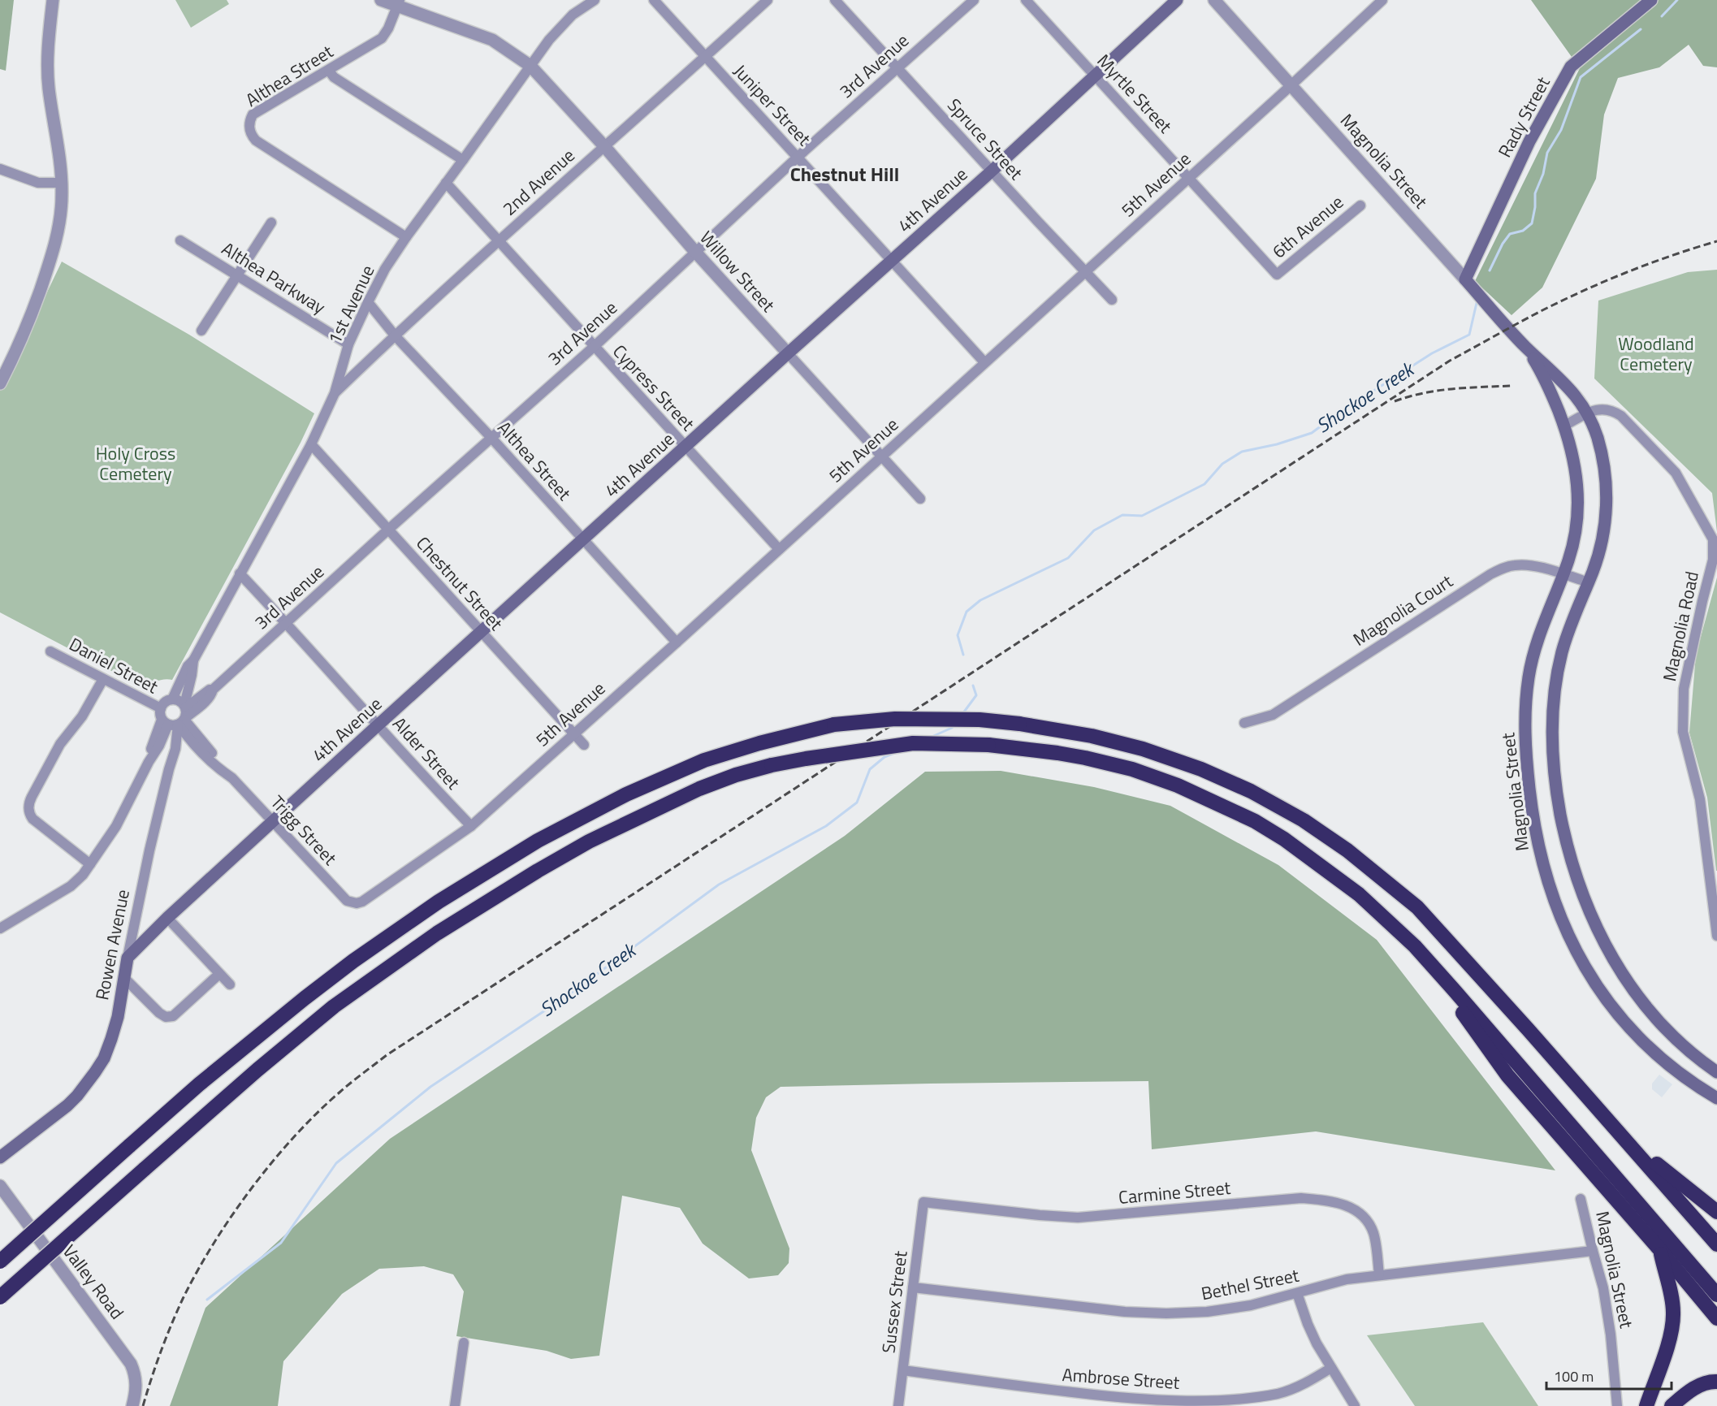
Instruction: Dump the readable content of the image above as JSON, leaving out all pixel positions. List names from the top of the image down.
{
  "streets": {
    "main road": [
      "Rady Street",
      "Magnolia Street",
      "4th Avenue",
      "Rowen Avenue"
    ],
    "street": [
      "3rd Avenue",
      "Althea Street",
      "Myrtle Street",
      "Juniper Street",
      "Spruce Street",
      "2nd Avenue",
      "5th Avenue",
      "6th Avenue",
      "Willow Street",
      "Althea Parkway",
      "1st Avenue",
      "Cypress Street",
      "Chestnut Street",
      "Magnolia Court",
      "Magnolia Road",
      "Daniel Street",
      "Alder Street",
      "Trigg Street",
      "Carmine Street",
      "Valley Road",
      "Bethel Street",
      "Sussex Street",
      "Ambrose Street"
    ]
  },
  "crossings": [
    ["3rd Avenue", "Althea Street"],
    ["3rd Avenue", "Juniper Street"],
    ["3rd Avenue", "Spruce Street"],
    ["3rd Avenue", "Willow Street"],
    ["3rd Avenue", "1st Avenue"],
    ["3rd Avenue", "Cypress Street"],
    ["3rd Avenue", "Chestnut Street"],
    ["3rd Avenue", "Alder Street"],
    ["3rd Avenue", "Trigg Street"],
    ["3rd Avenue", "Rowen Avenue"],
    ["Althea Street", "2nd Avenue"],
    ["Althea Street", "5th Avenue"],
    ["Althea Street", "4th Avenue"],
    ["Althea Street", "Willow Street"],
    ["Althea Street", "1st Avenue"],
    ["Myrtle Street", "5th Avenue"],
    ["Myrtle Street", "4th Avenue"],
    ["Myrtle Street", "6th Avenue"],
    ["Juniper Street", "2nd Avenue"],
    ["Juniper Street", "5th Avenue"],
    ["Juniper Street", "4th Avenue"],
    ["Rady Street", "Magnolia Street"],
    ["Spruce Street", "5th Avenue"],
    ["Spruce Street", "4th Avenue"],
    ["Magnolia Street", "5th Avenue"],
    ["Magnolia Street", "Magnolia Court"],
    ["Magnolia Street", "Magnolia Road"],
    ["Magnolia Street", "Bethel Street"],
    ["2nd Avenue", "Willow Street"],
    ["2nd Avenue", "1st Avenue"],
    ["2nd Avenue", "Cypress Street"],
    ["5th Avenue", "Willow Street"],
    ["5th Avenue", "Cypress Street"],
    ["5th Avenue", "Chestnut Street"],
    ["5th Avenue", "Alder Street"],
    ["5th Avenue", "Trigg Street"],
    ["4th Avenue", "Willow Street"],
    ["4th Avenue", "Cypress Street"],
    ["4th Avenue", "Chestnut Street"],
    ["4th Avenue", "Alder Street"],
    ["4th Avenue", "Trigg Street"],
    ["4th Avenue", "Rowen Avenue"],
    ["Willow Street", "1st Avenue"],
    ["Althea Parkway", "1st Avenue"],
    ["1st Avenue", "Cypress Street"],
    ["1st Avenue", "Chestnut Street"],
    ["1st Avenue", "Alder Street"],
    ["1st Avenue", "Trigg Street"],
    ["1st Avenue", "Rowen Avenue"],
    ["Trigg Street", "Rowen Avenue"],
    ["Carmine Street", "Bethel Street"],
    ["Carmine Street", "Sussex Street"],
    ["Bethel Street", "Sussex Street"],
    ["Sussex Street", "Ambrose Street"]
  ],
  "districts": ["Chestnut Hill"],
  "water": ["Shockoe Creek"],
  "parks": ["Woodland Cemetery", "Holy Cross Cemetery"],
  "scale_bar": "100 m"
}
